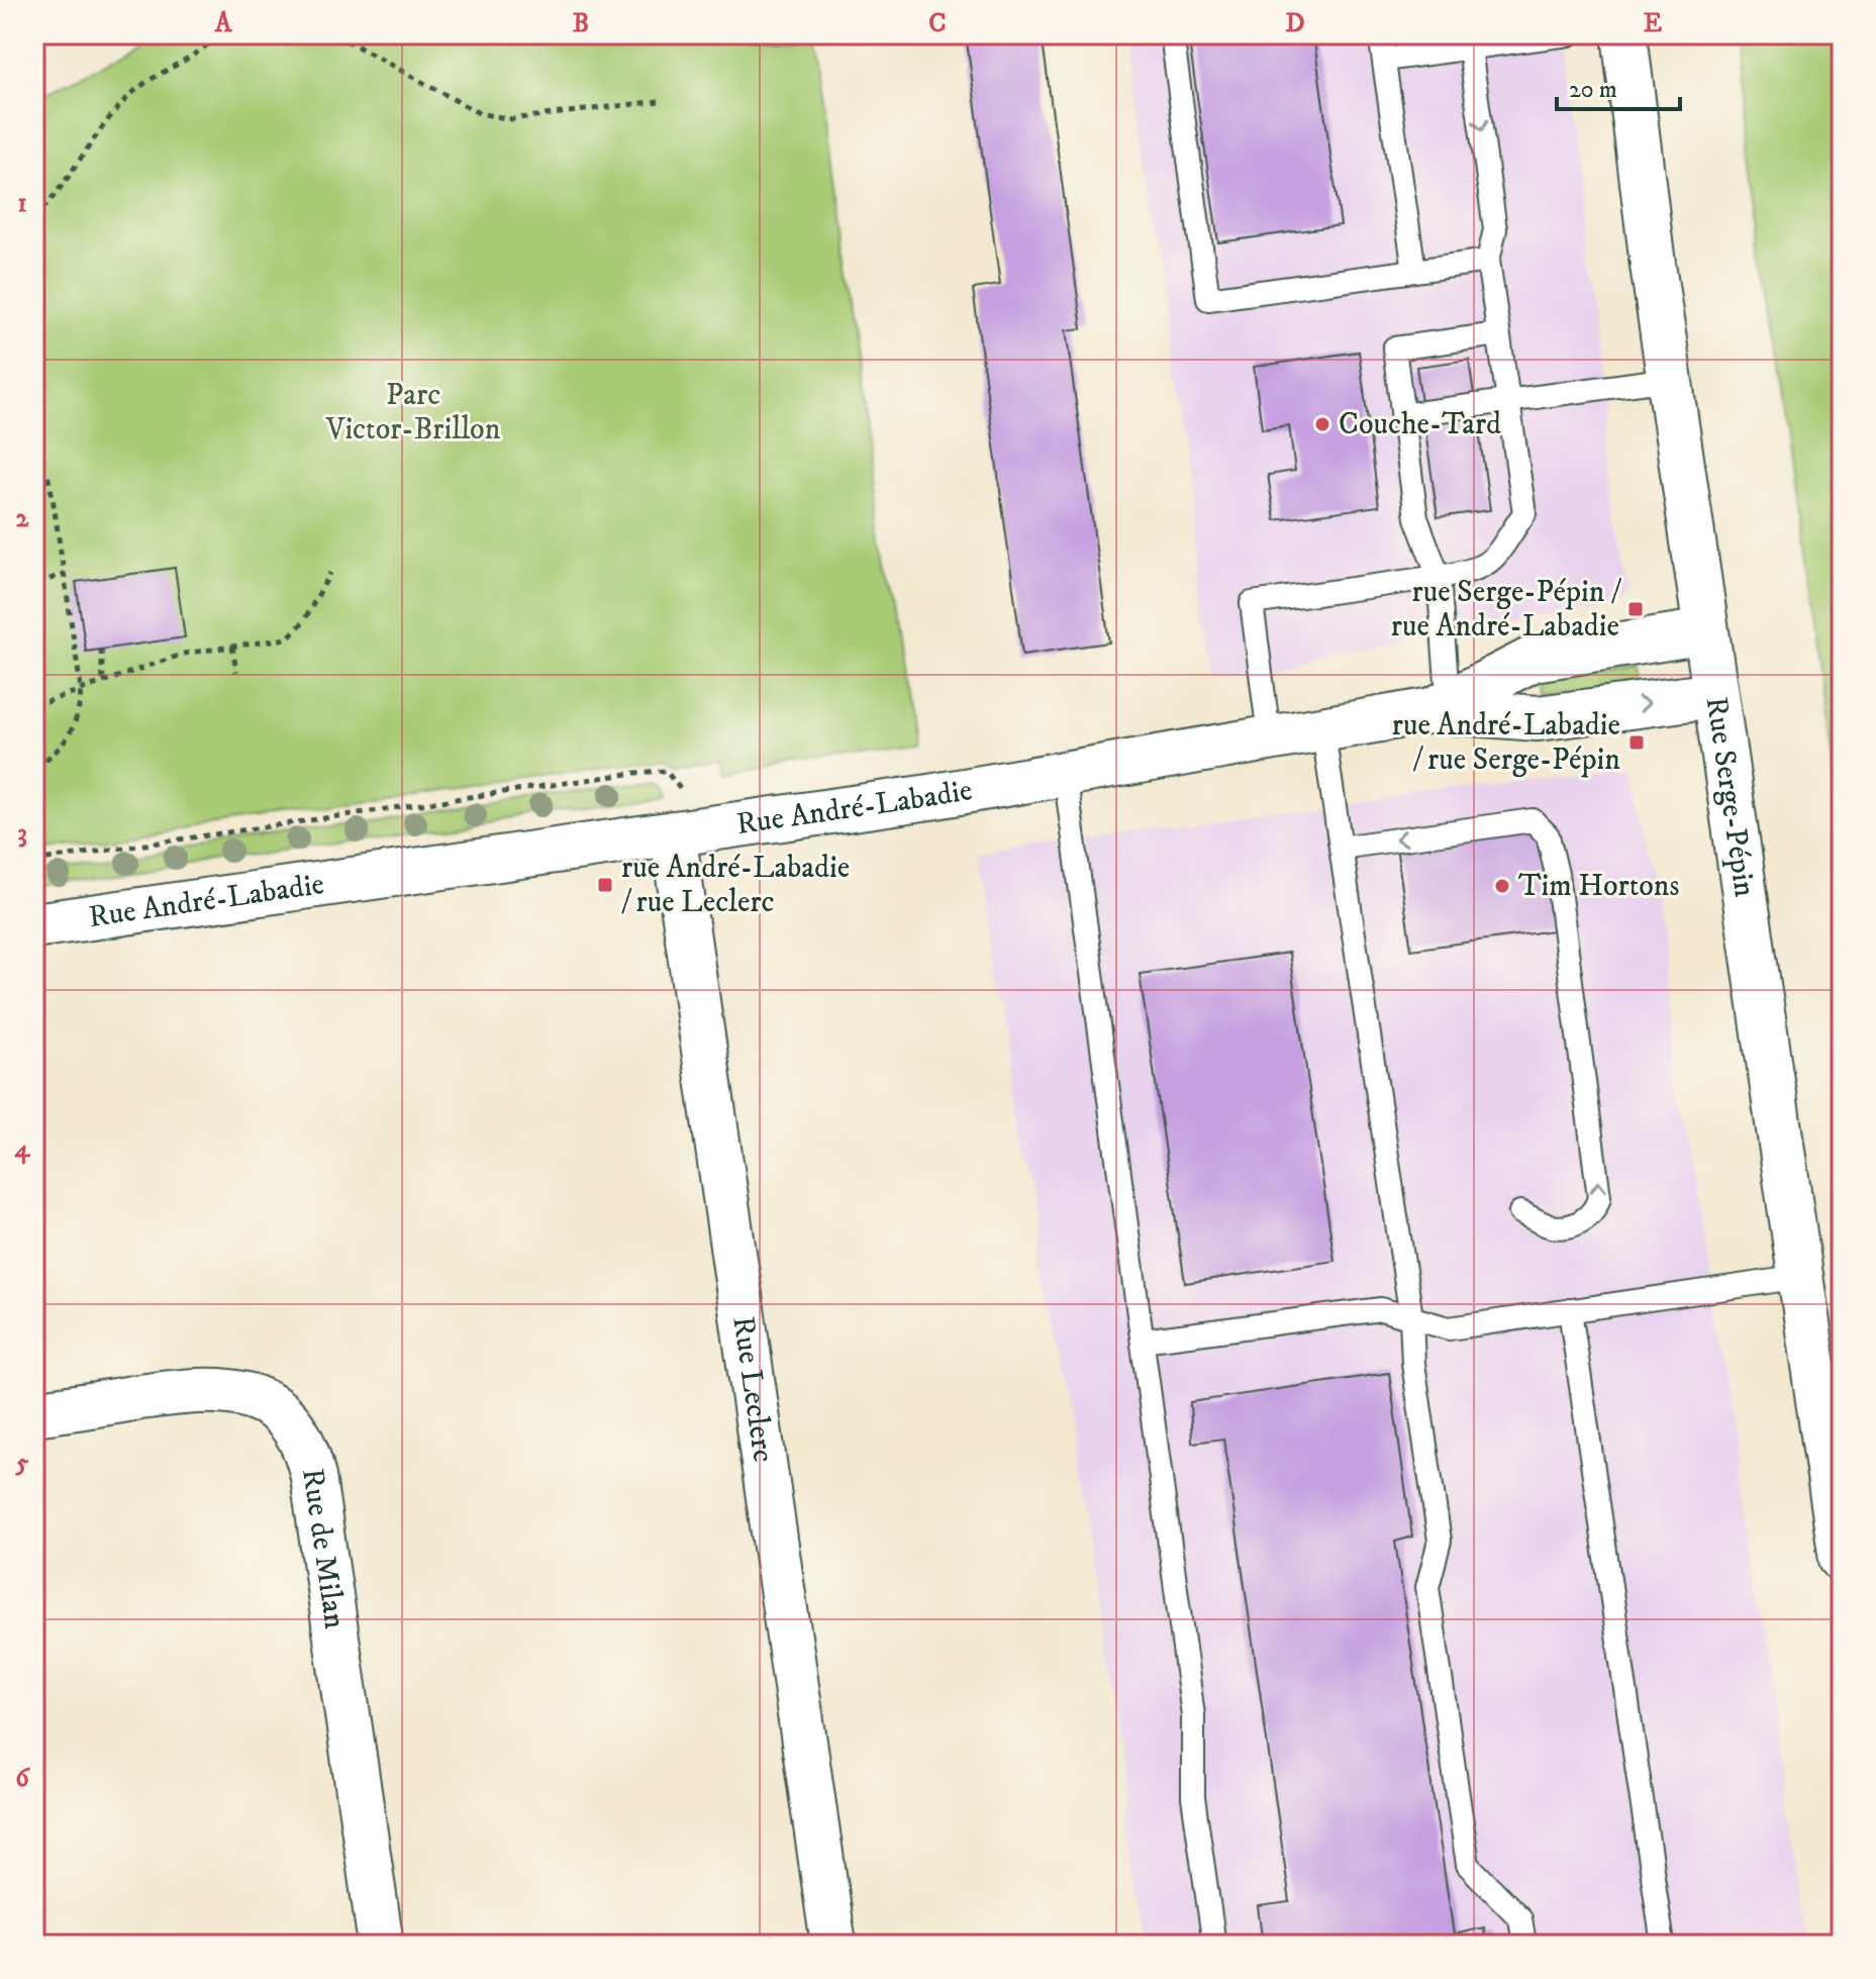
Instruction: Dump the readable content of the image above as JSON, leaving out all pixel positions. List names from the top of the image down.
{
  "streets": {
    "street": [
      "Rue Serge-Pépin",
      "Rue André-Labadie",
      "Rue Leclerc",
      "Rue de Milan"
    ]
  },
  "crossings": [
    ["Rue Serge-Pépin", "Rue André-Labadie"],
    ["Rue André-Labadie", "Rue Leclerc"]
  ],
  "parks": ["Parc Victor-Brillon"],
  "places": {
    "other": ["Couche-Tard", "Tim Hortons"],
    "transit": ["rue Serge-Pépin / rue André-Labadie", "rue André-Labadie / rue Serge-Pépin", "rue André-Labadie / rue Leclerc"]
  },
  "scale_bar": "20 m",
  "grid": {
    "columns": [
      "A",
      "B",
      "C",
      "D",
      "E"
    ],
    "rows": [
      "1",
      "2",
      "3",
      "4",
      "5",
      "6"
    ]
  }
}
